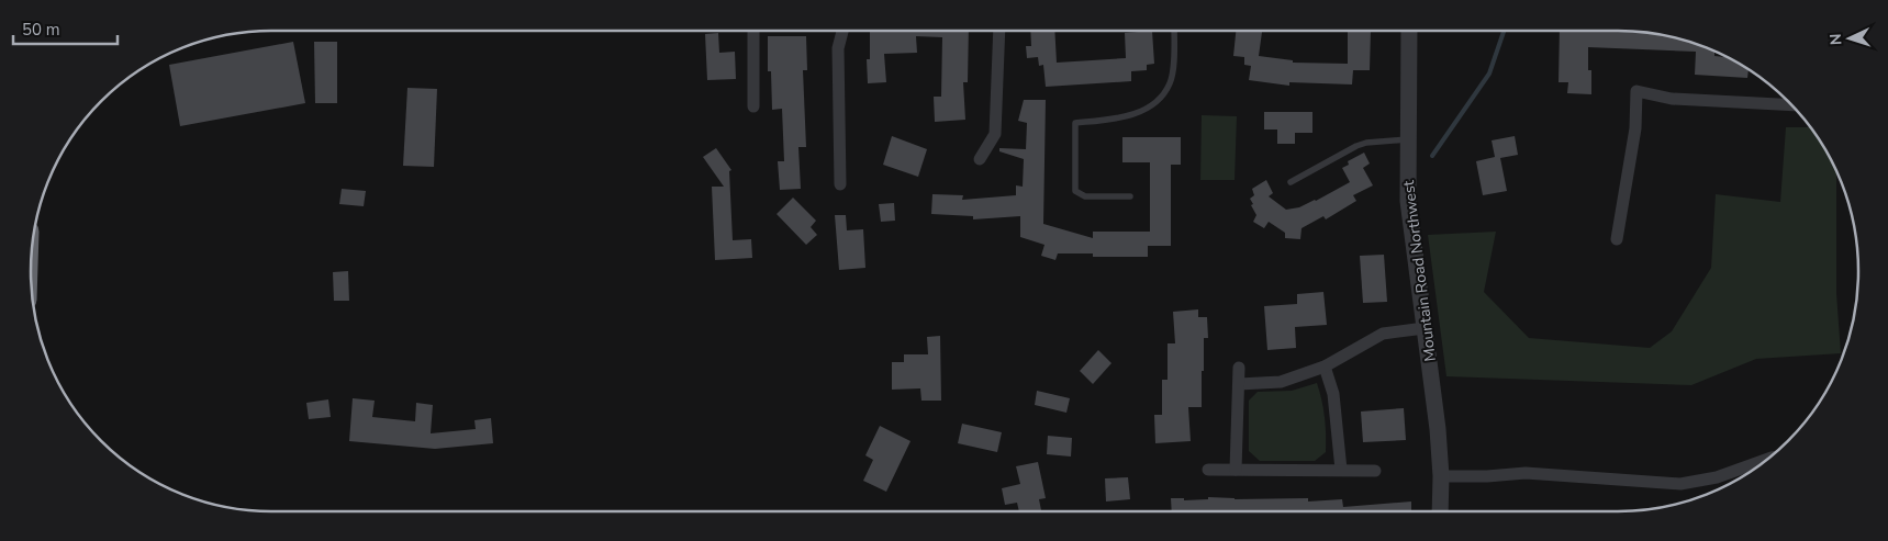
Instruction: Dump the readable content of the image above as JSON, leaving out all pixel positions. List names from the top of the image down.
{
  "streets": {
    "street": ["Mountain Road Northwest"]
  },
  "scale_bar": "50 m",
  "north": "left"
}
